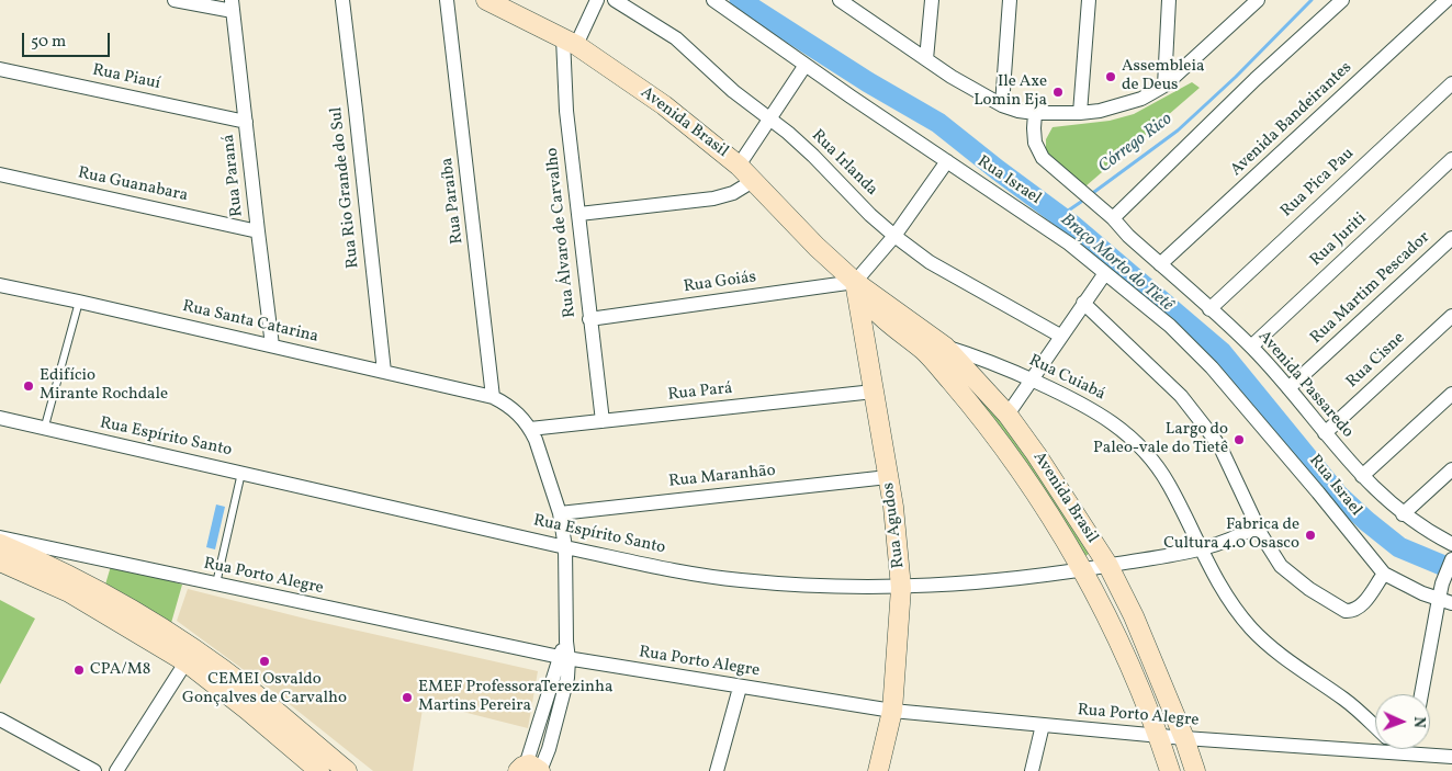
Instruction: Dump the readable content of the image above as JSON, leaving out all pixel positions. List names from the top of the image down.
{
  "streets": {
    "main road": ["Avenida Brasil", "Rua Agudos"],
    "street": [
      "Rua Piauí",
      "Avenida Bandeirantes",
      "Rua Irlanda",
      "Rua Paraná",
      "Rua Israel",
      "Rua Pica Pau",
      "Rua Guanabara",
      "Rua Rio Grande do Sul",
      "Rua Paraíba",
      "Rua Álvaro de Carvalho",
      "Rua Juriti",
      "Rua Goiás",
      "Rua Martim Pescador",
      "Rua Santa Catarina",
      "Rua Cisne",
      "Rua Cuiabá",
      "Avenida Passaredo",
      "Rua Pará",
      "Rua Espírito Santo",
      "Rua Maranhão",
      "Rua Porto Alegre"
    ]
  },
  "crossings": [
    ["Rua Piauí", "Rua Paraná"],
    ["Avenida Bandeirantes", "Avenida Passaredo"],
    ["Avenida Brasil", "Rua Álvaro de Carvalho"],
    ["Avenida Brasil", "Rua Goiás"],
    ["Avenida Brasil", "Rua Cuiabá"],
    ["Avenida Brasil", "Rua Espírito Santo"],
    ["Avenida Brasil", "Rua Agudos"],
    ["Avenida Brasil", "Rua Porto Alegre"],
    ["Rua Paraná", "Rua Guanabara"],
    ["Rua Paraná", "Rua Santa Catarina"],
    ["Rua Pica Pau", "Avenida Passaredo"],
    ["Rua Rio Grande do Sul", "Rua Santa Catarina"],
    ["Rua Paraíba", "Rua Santa Catarina"],
    ["Rua Álvaro de Carvalho", "Rua Goiás"],
    ["Rua Álvaro de Carvalho", "Rua Pará"],
    ["Rua Juriti", "Avenida Passaredo"],
    ["Rua Goiás", "Rua Agudos"],
    ["Rua Martim Pescador", "Avenida Passaredo"],
    ["Rua Santa Catarina", "Rua Pará"],
    ["Rua Cisne", "Avenida Passaredo"],
    ["Rua Cuiabá", "Rua Espírito Santo"],
    ["Rua Cuiabá", "Rua Porto Alegre"],
    ["Rua Pará", "Rua Agudos"],
    ["Rua Espírito Santo", "Rua Agudos"],
    ["Rua Maranhão", "Rua Agudos"],
    ["Rua Agudos", "Rua Porto Alegre"]
  ],
  "water": ["Córrego Rico", "Braço Morto do Tietê"],
  "places": [
    "Assembleia de Deus",
    "Ile Axe Lomin Eja",
    "Edifício Mirante Rochdale",
    "Largo do Paleo-vale do Tietê",
    "Fabrica de Cultura 4.0 Osasco",
    "CEMEI Osvaldo Gonçalves de Carvalho",
    "CPA/M8",
    "EMEF ProfessoraTerezinha Martins Pereira"
  ],
  "scale_bar": "50 m",
  "north": "right"
}
